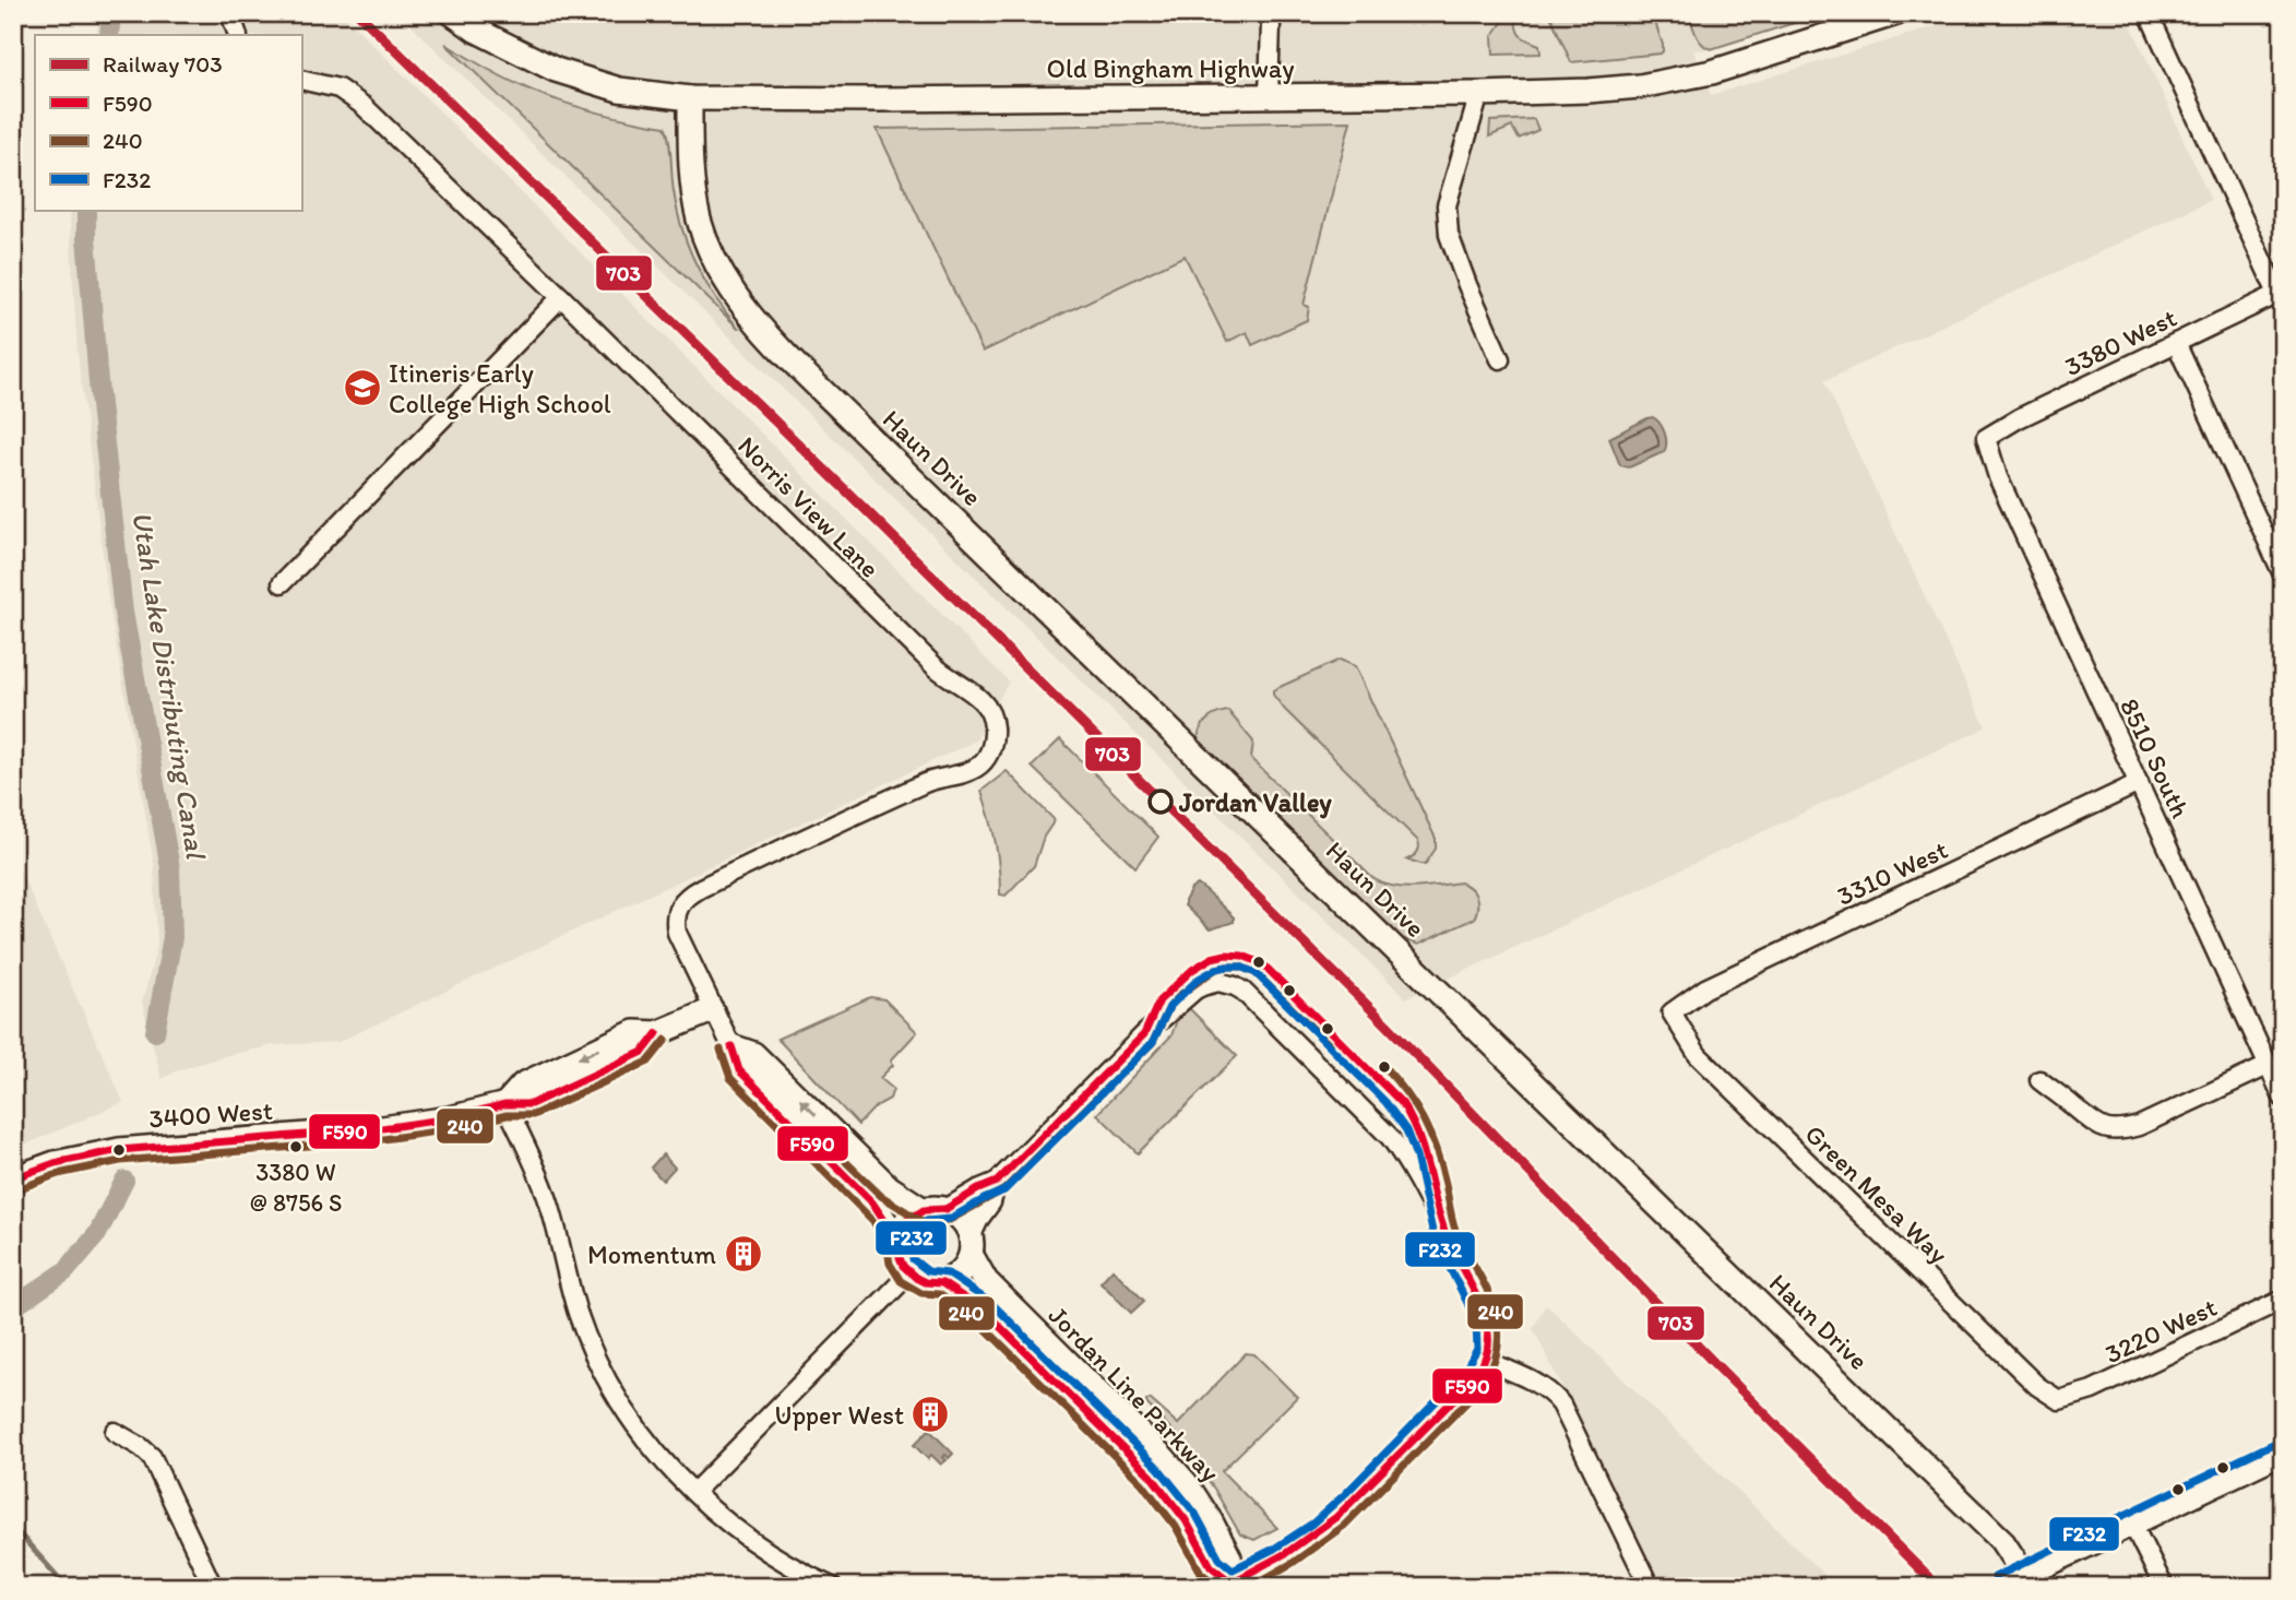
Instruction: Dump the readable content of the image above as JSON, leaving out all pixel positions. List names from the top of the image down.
{
  "streets": {
    "street": [
      "Old Bingham Highway",
      "3380 West",
      "Haun Drive",
      "Norris View Lane",
      "8510 South",
      "3310 West",
      "3400 West",
      "Green Mesa Way",
      "3220 West",
      "Jordan Line Parkway"
    ]
  },
  "crossings": [
    ["Old Bingham Highway", "Haun Drive"],
    ["3380 West", "8510 South"],
    ["Norris View Lane", "3400 West"],
    ["8510 South", "3310 West"],
    ["3310 West", "Green Mesa Way"],
    ["Green Mesa Way", "3220 West"]
  ],
  "water": ["Utah Lake Distributing Canal"],
  "places": {
    "school or university": ["Itineris Early College High School"],
    "other": ["Jordan Valley", "3380 W @ 8756 S"],
    "building": ["Momentum", "Upper West"]
  },
  "lines": [
    "rail line 703",
    "transit line F590",
    "transit line 240",
    "transit line F232"
  ],
  "legend": [
    "Railway 703",
    "F590",
    "240",
    "F232"
  ]
}
